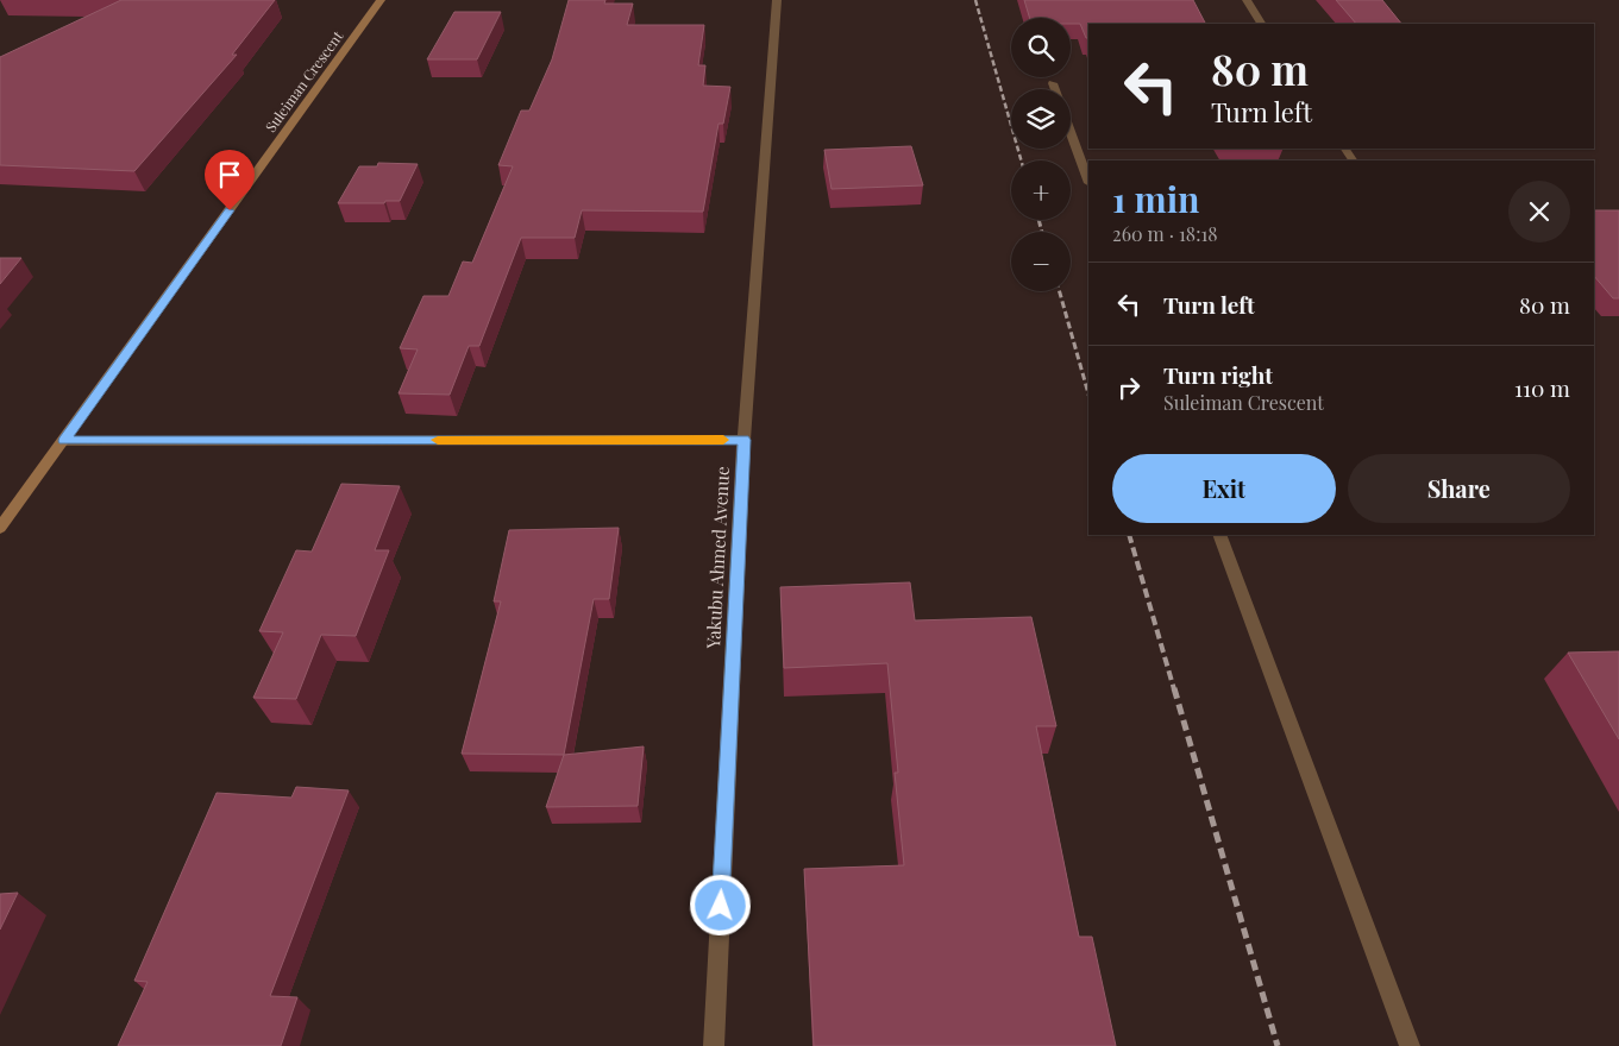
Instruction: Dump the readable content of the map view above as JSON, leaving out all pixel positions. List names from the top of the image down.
{
  "streets": {
    "street": ["Suleiman Crescent", "Yakubu Ahmed Avenue"]
  },
  "page": {
    "map_buttons": ["+", "−"],
    "turn": ["80 m", "Turn left"],
    "heading": ["1 min", "260 m · 18:18"],
    "list": [
      {
        "name": "Turn left",
        "value": "80 m"
      },
      {
        "name": "Turn right",
        "note": "Suleiman Crescent",
        "value": "110 m"
      }
    ],
    "buttons": ["Exit", "Share"]
  }
}
